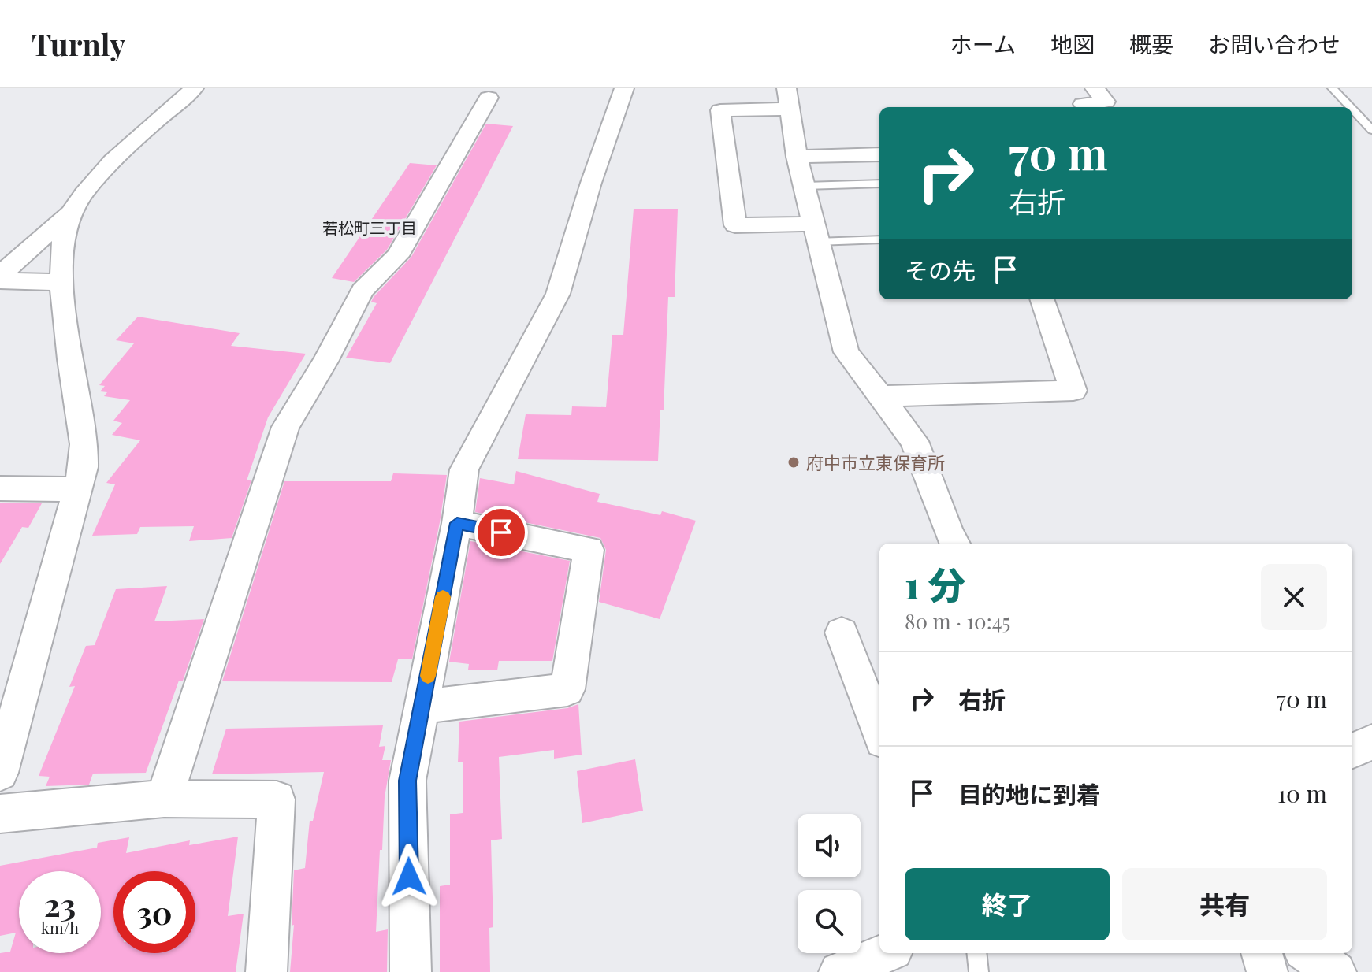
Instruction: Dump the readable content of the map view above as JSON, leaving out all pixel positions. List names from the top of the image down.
{
  "districts": ["若松町三丁目"],
  "places": ["府中市立東保育所"],
  "page": {
    "header": "Turnly",
    "nav": [
      "ホーム",
      "地図",
      "概要",
      "お問い合わせ"
    ],
    "turn": ["70 m", "右折"],
    "then": "その先",
    "heading": ["1 分", "80 m · 10:45"],
    "list": [
      {
        "name": "右折",
        "value": "70 m"
      },
      {
        "name": "目的地に到着",
        "value": "10 m"
      }
    ],
    "buttons": ["終了", "共有"],
    "speed": "23 km/h",
    "limit": "30"
  }
}
